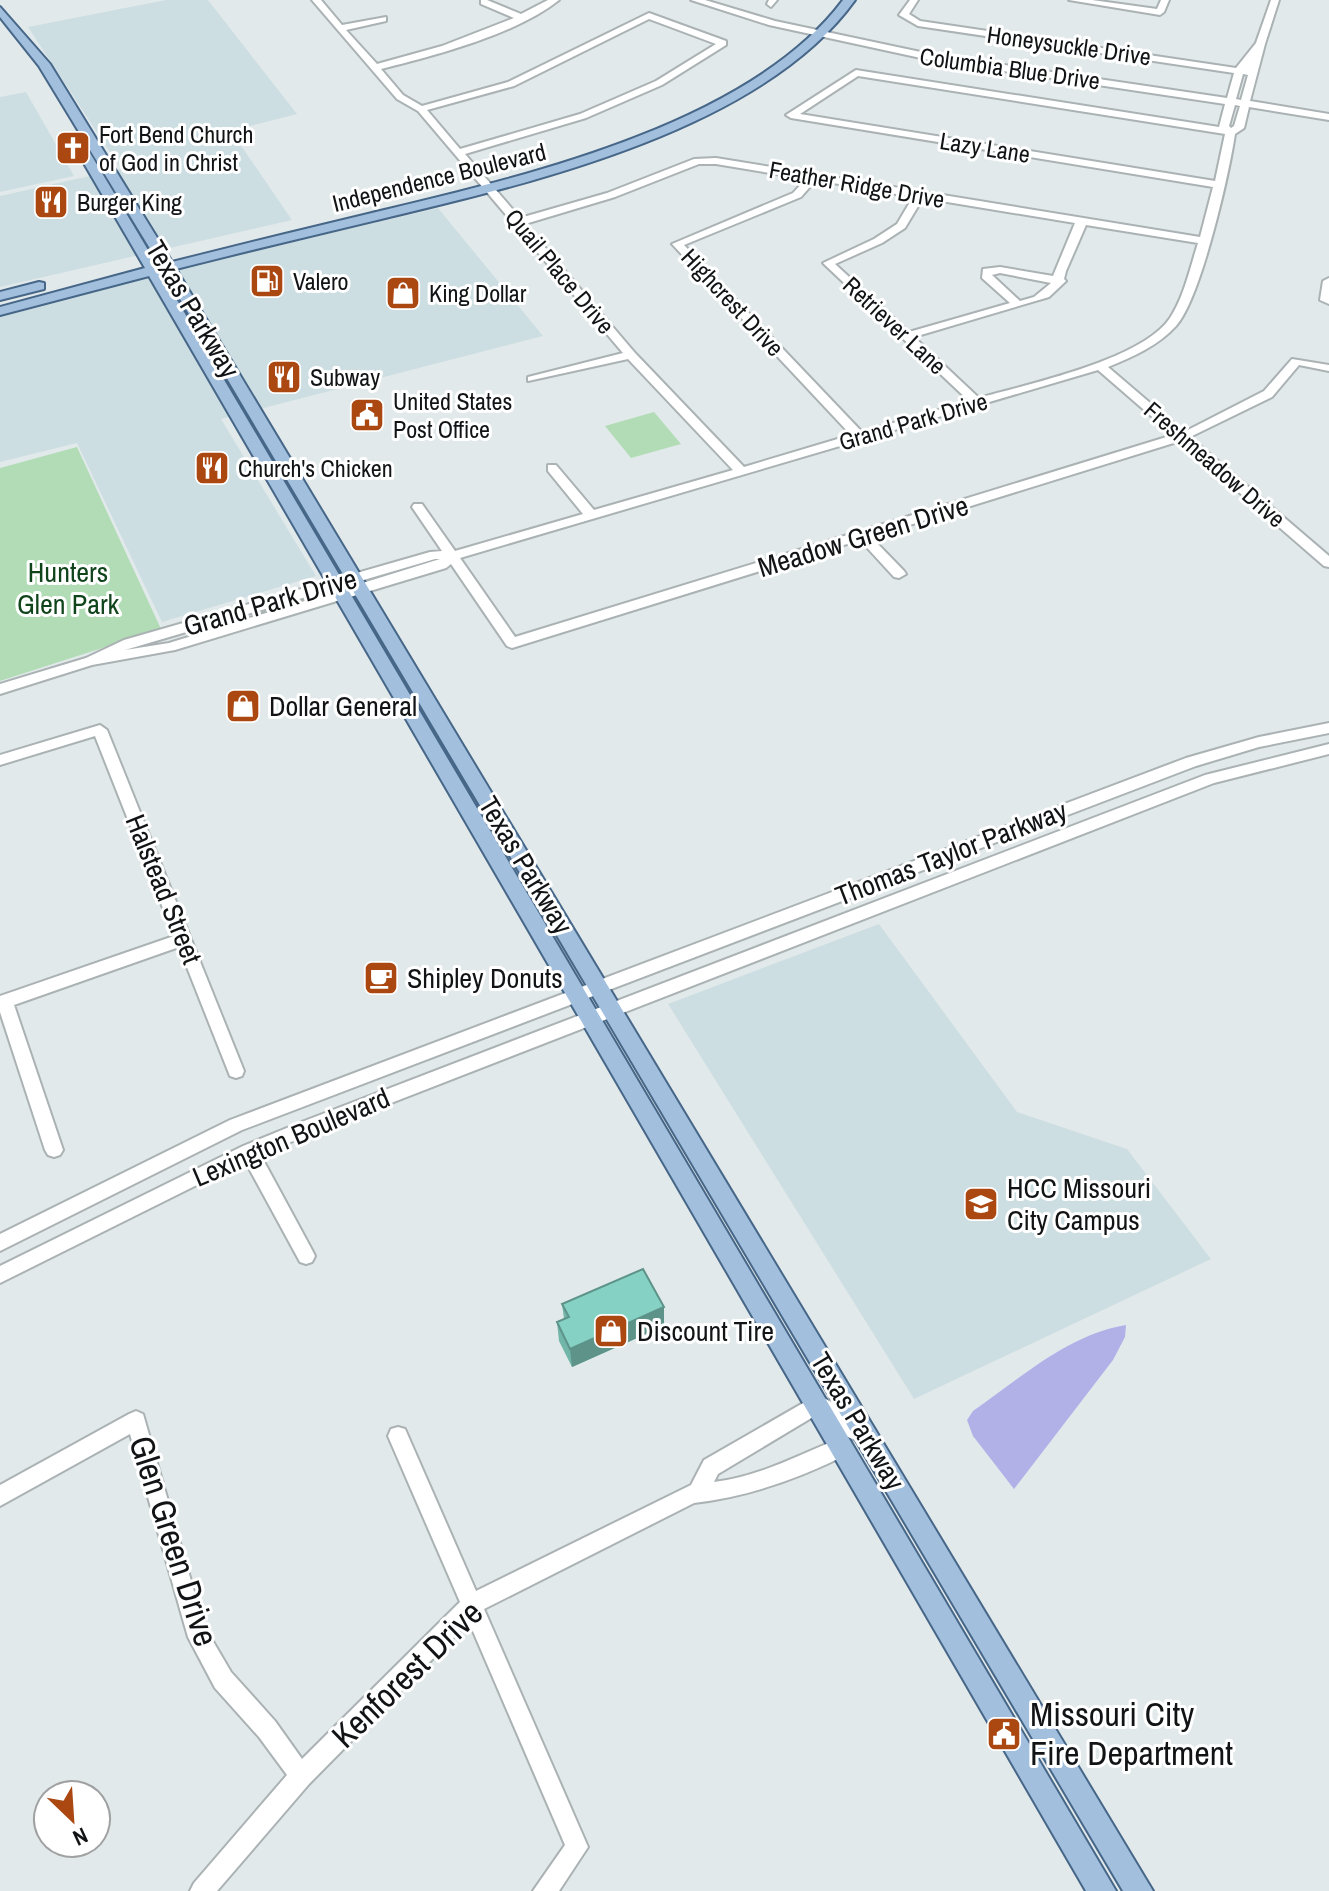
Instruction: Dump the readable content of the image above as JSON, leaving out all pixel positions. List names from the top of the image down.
{
  "streets": {
    "main road": ["Independence Boulevard", "Texas Parkway"],
    "street": [
      "Honeysuckle Drive",
      "Columbia Blue Drive",
      "Lazy Lane",
      "Feather Ridge Drive",
      "Quail Place Drive",
      "Highcrest Drive",
      "Retriever Lane",
      "Grand Park Drive",
      "Freshmeadow Drive",
      "Meadow Green Drive",
      "Thomas Taylor Parkway",
      "Halstead Street",
      "Lexington Boulevard",
      "Glen Green Drive",
      "Kenforest Drive"
    ]
  },
  "crossings": [
    ["Honeysuckle Drive", "Grand Park Drive"],
    ["Columbia Blue Drive", "Independence Boulevard"],
    ["Columbia Blue Drive", "Grand Park Drive"],
    ["Lazy Lane", "Grand Park Drive"],
    ["Independence Boulevard", "Quail Place Drive"],
    ["Independence Boulevard", "Texas Parkway"],
    ["Feather Ridge Drive", "Quail Place Drive"],
    ["Feather Ridge Drive", "Highcrest Drive"],
    ["Feather Ridge Drive", "Retriever Lane"],
    ["Feather Ridge Drive", "Grand Park Drive"],
    ["Quail Place Drive", "Grand Park Drive"],
    ["Highcrest Drive", "Grand Park Drive"],
    ["Texas Parkway", "Grand Park Drive"],
    ["Texas Parkway", "Thomas Taylor Parkway"],
    ["Texas Parkway", "Lexington Boulevard"],
    ["Texas Parkway", "Kenforest Drive"],
    ["Retriever Lane", "Grand Park Drive"],
    ["Grand Park Drive", "Freshmeadow Drive"],
    ["Grand Park Drive", "Meadow Green Drive"],
    ["Freshmeadow Drive", "Meadow Green Drive"],
    ["Thomas Taylor Parkway", "Lexington Boulevard"],
    ["Glen Green Drive", "Kenforest Drive"]
  ],
  "parks": ["Hunters Glen Park"],
  "places": {
    "church": ["Fort Bend Church of God in Christ"],
    "restaurant": ["Burger King", "Subway", "Church's Chicken"],
    "fuel station": ["Valero"],
    "shop": ["King Dollar", "Dollar General", "Discount Tire"],
    "public building": ["United States Post Office", "Missouri City Fire Department"],
    "cafe": ["Shipley Donuts"],
    "school or university": ["HCC Missouri City Campus"]
  },
  "north": "bottom right"
}
